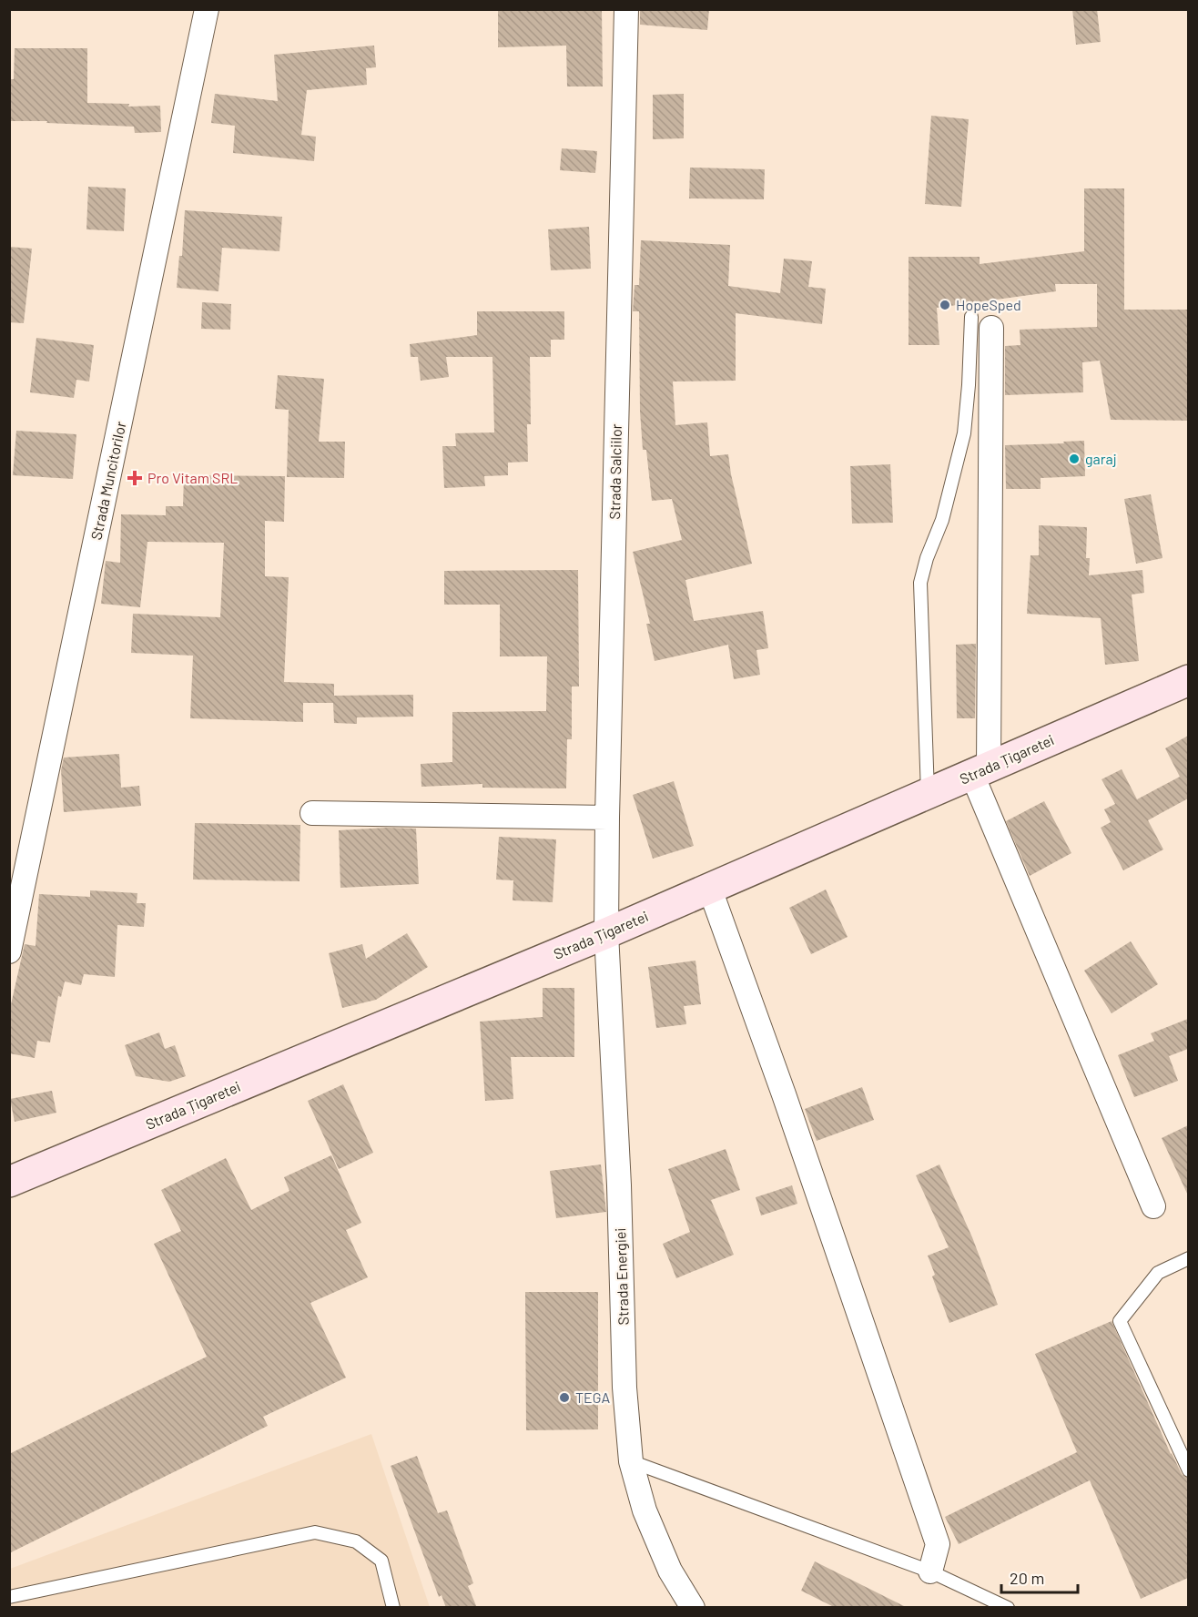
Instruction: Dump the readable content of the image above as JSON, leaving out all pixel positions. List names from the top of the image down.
{
  "streets": {
    "main road": ["Strada Țigaretei"],
    "street": ["Strada Salciilor", "Strada Muncitorilor", "Strada Energiei"]
  },
  "crossings": [
    ["Strada Salciilor", "Strada Țigaretei"],
    ["Strada Salciilor", "Strada Energiei"],
    ["Strada Țigaretei", "Strada Energiei"]
  ],
  "places": {
    "other": ["HopeSped", "garaj", "TEGA"],
    "health": ["Pro Vitam SRL"]
  },
  "scale_bar": "20 m"
}
